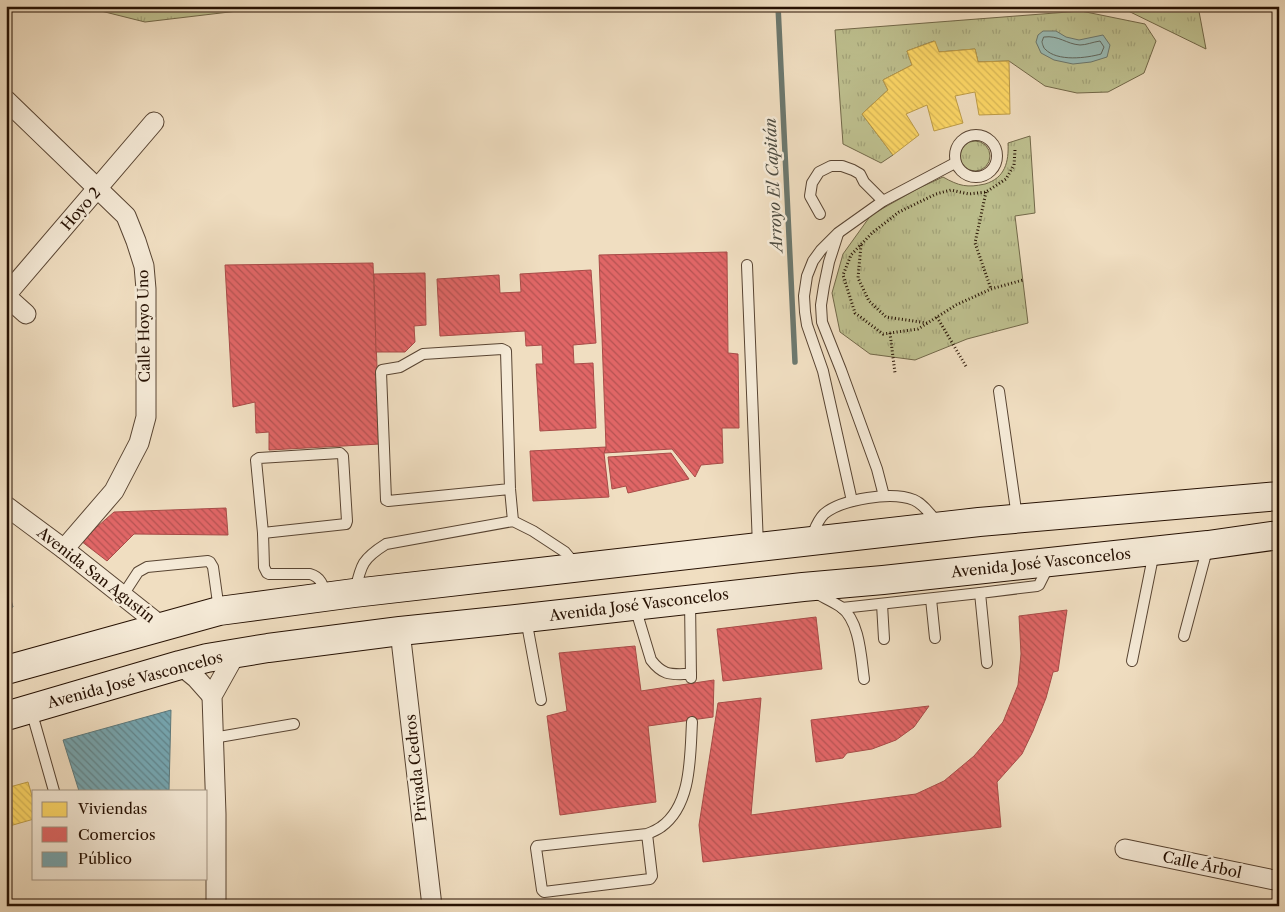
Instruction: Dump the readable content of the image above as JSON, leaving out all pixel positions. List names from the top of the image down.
{
  "streets": {
    "main road": ["Avenida José Vasconcelos"],
    "street": [
      "Hoyo 2",
      "Calle Hoyo Uno",
      "Avenida San Agustín",
      "Privada Cedros",
      "Calle Árbol"
    ]
  },
  "crossings": [
    ["Hoyo 2", "Calle Hoyo Uno"],
    ["Calle Hoyo Uno", "Avenida San Agustín"],
    ["Avenida José Vasconcelos", "Privada Cedros"]
  ],
  "water": ["Arroyo El Capitán"],
  "legend": ["Viviendas", "Comercios", "Público"]
}
